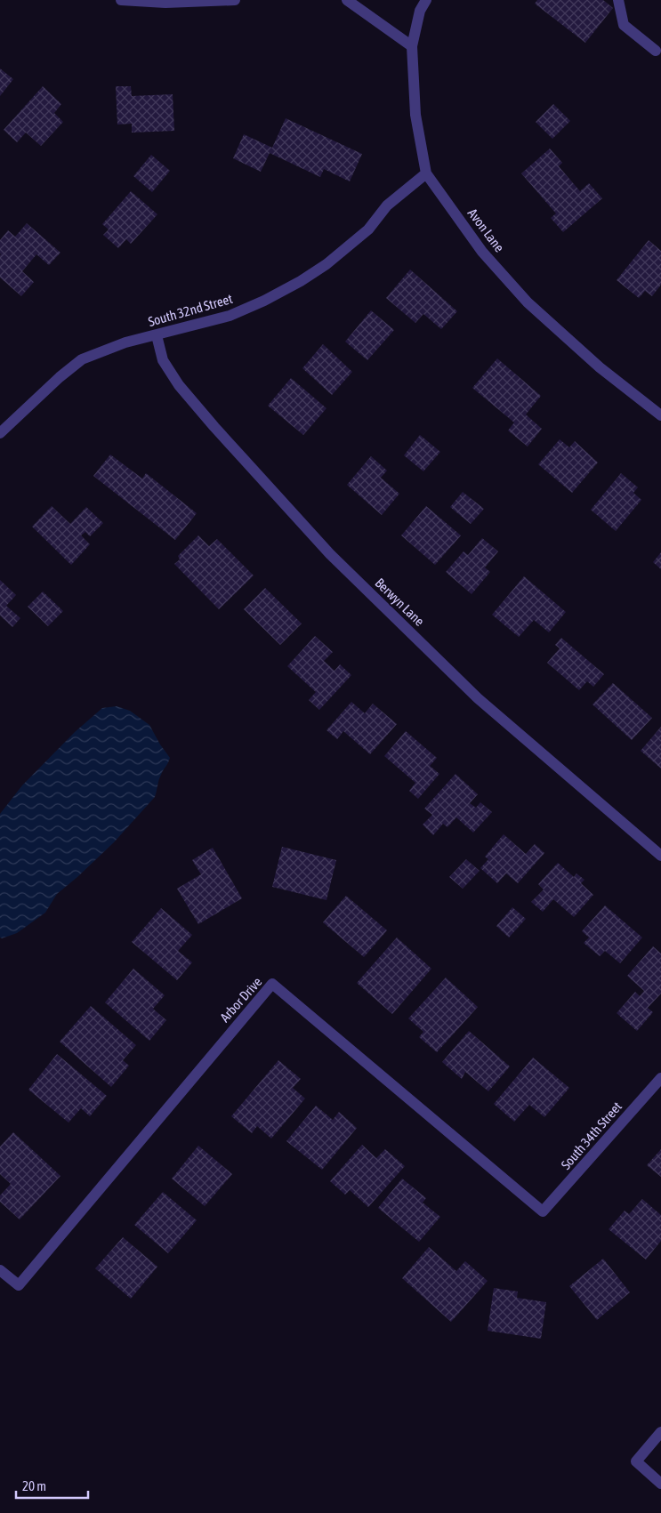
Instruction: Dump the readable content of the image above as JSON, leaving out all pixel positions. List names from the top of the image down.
{
  "streets": {
    "street": [
      "Avon Lane",
      "South 32nd Street",
      "Berwyn Lane",
      "Arbor Drive",
      "South 34th Street"
    ]
  },
  "crossings": [
    ["Avon Lane", "South 32nd Street"],
    ["South 32nd Street", "Berwyn Lane"],
    ["Arbor Drive", "South 34th Street"]
  ],
  "scale_bar": "20 m"
}
